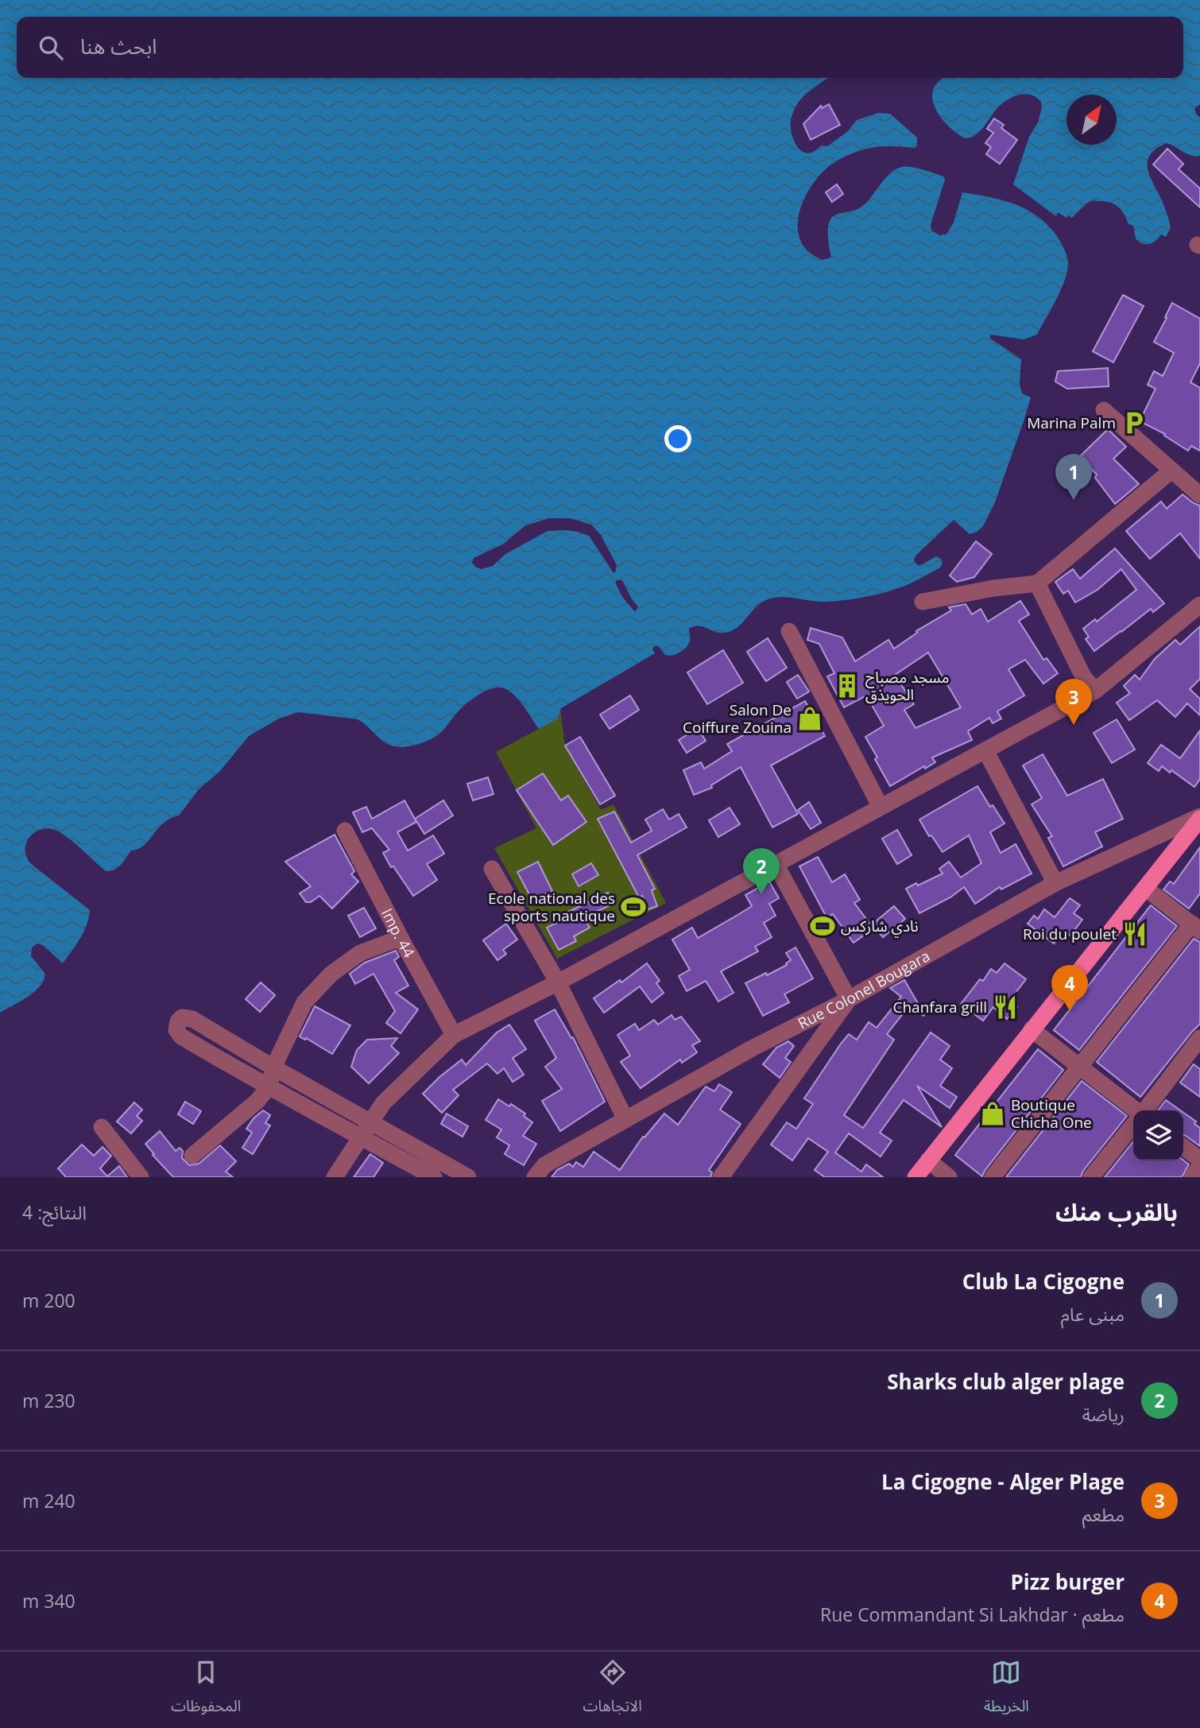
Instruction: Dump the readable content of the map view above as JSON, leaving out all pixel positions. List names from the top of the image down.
{
  "streets": {
    "street": ["Imp. 44", "Rue Colonel Bougara"]
  },
  "places": {
    "parking": ["Marina Palm"],
    "building": ["مسجد مصباح الحويذق"],
    "shop": ["Salon De Coiffure Zouina", "Boutique Chicha One"],
    "sports": ["Ecole national des sports nautique", "نادي شاركس"],
    "restaurant": ["Roi du poulet", "Chanfara grill"]
  },
  "north": "top right",
  "page": {
    "search": "ابحث هنا",
    "pins": [
      "1",
      "3",
      "2",
      "4"
    ],
    "heading": ["بالقرب منك", "النتائج: 4"],
    "list": [
      {
        "mark": "1",
        "name": "Club La Cigogne",
        "note": "مبنى عام",
        "value": "200 m"
      },
      {
        "mark": "2",
        "name": "Sharks club alger plage",
        "note": "رياضة",
        "value": "230 m"
      },
      {
        "mark": "3",
        "name": "La Cigogne - Alger Plage",
        "note": "مطعم",
        "value": "240 m"
      },
      {
        "mark": "4",
        "name": "Pizz burger",
        "note": "مطعم · Rue Commandant Si Lakhdar",
        "value": "340 m"
      }
    ],
    "nav": ["الخريطة", "الاتجاهات", "المحفوظات"]
  }
}
